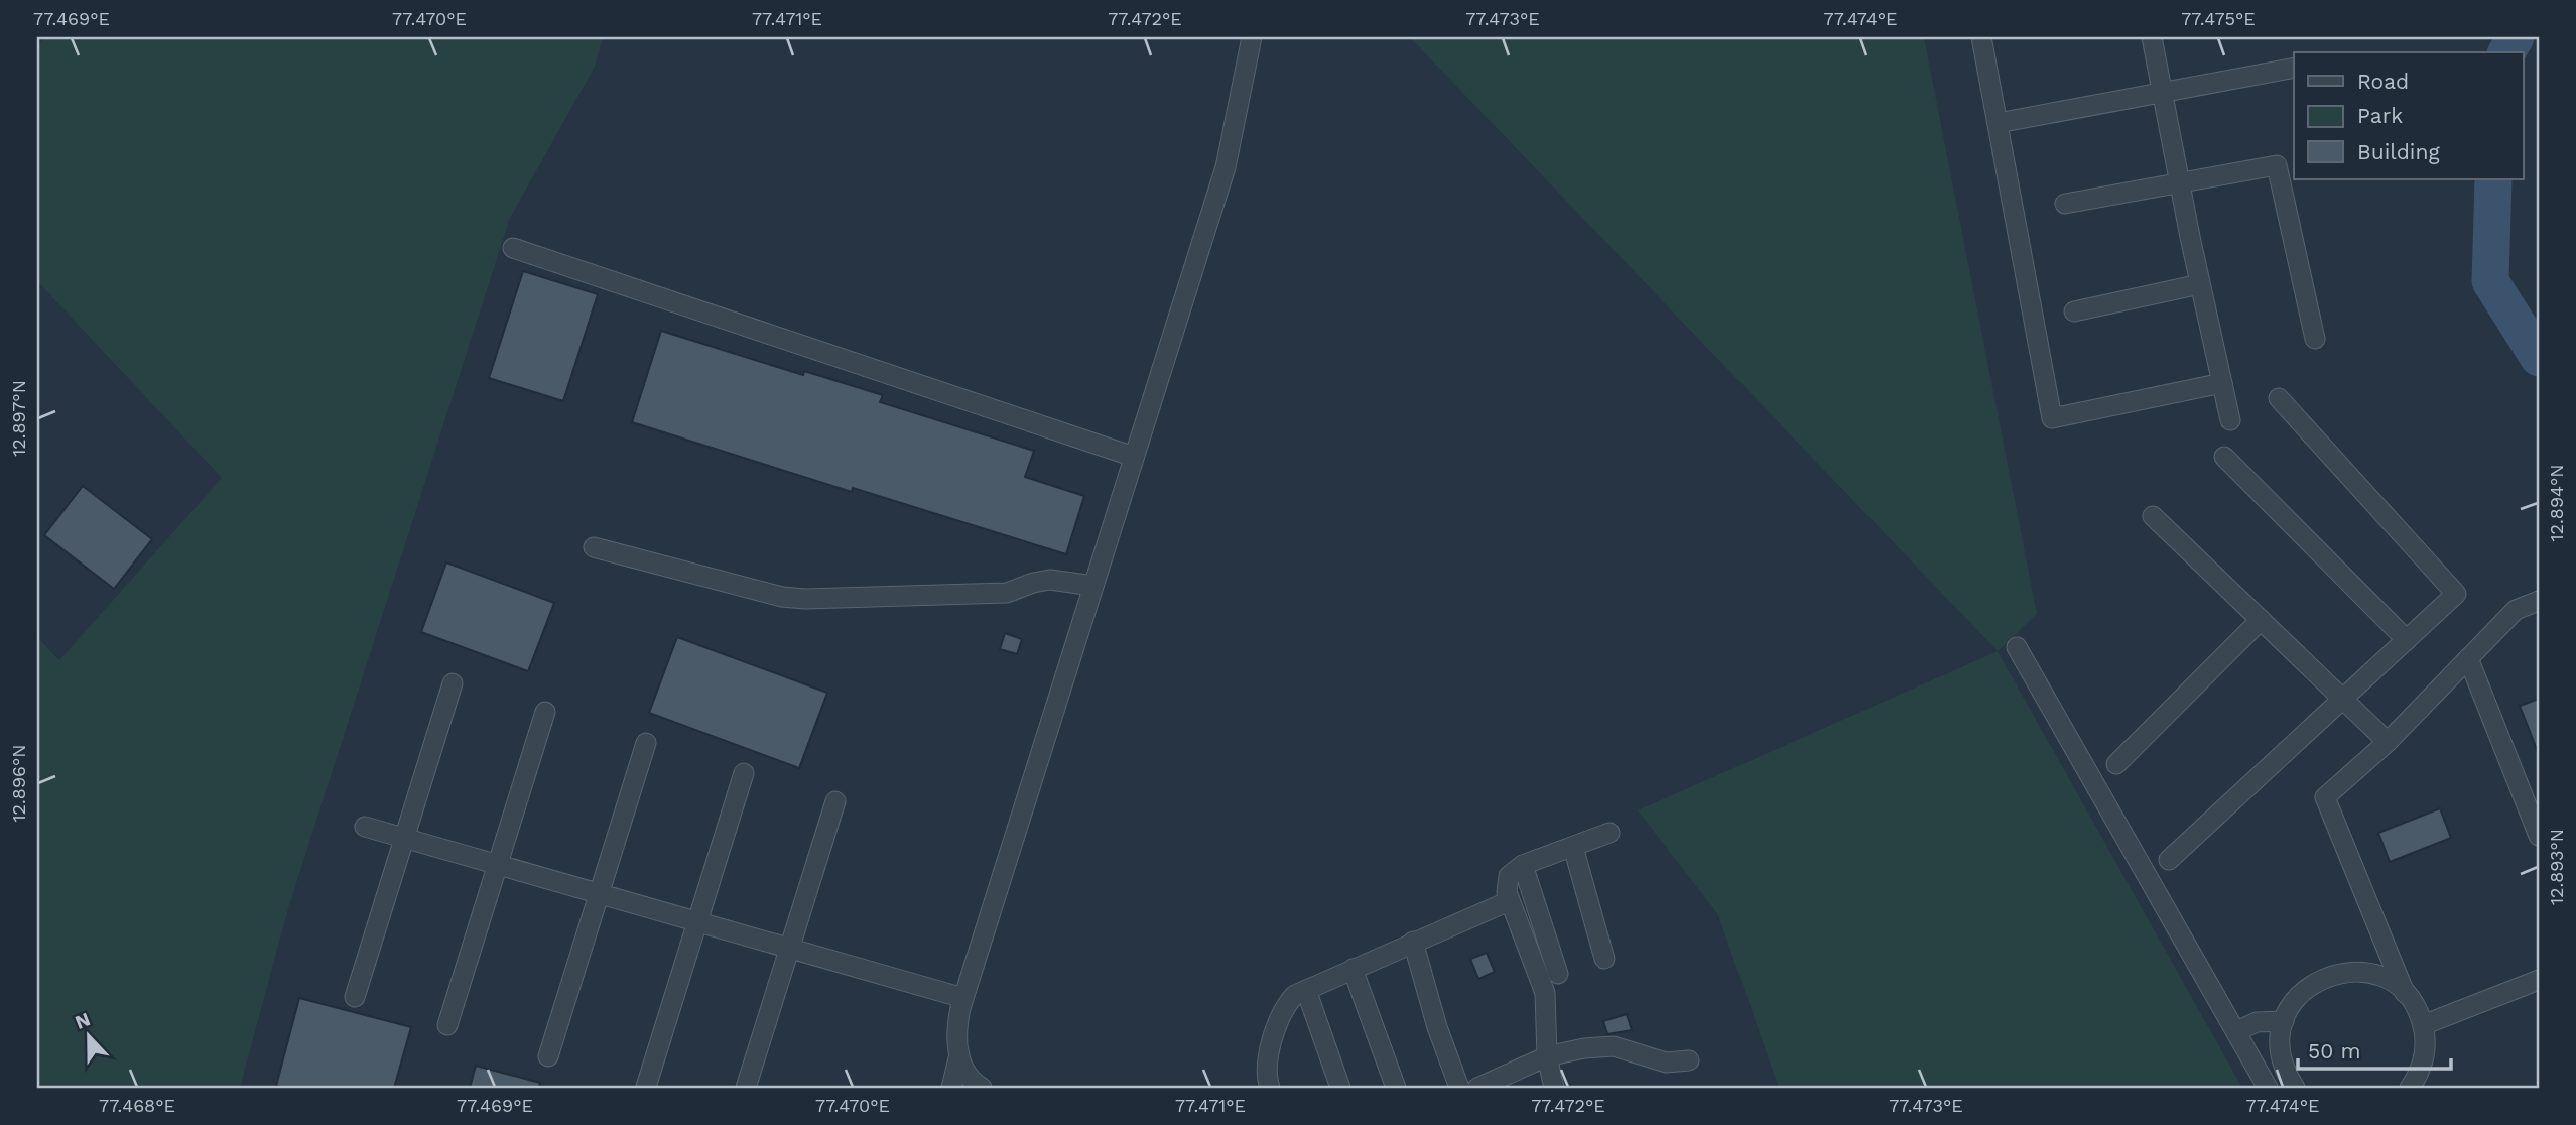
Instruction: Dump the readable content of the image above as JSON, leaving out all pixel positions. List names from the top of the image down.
{
  "legend": ["Road", "Park", "Building"],
  "scale_bar": "50 m",
  "north": "top",
  "coordinates": [
    "77.469°E",
    "77.470°E",
    "77.471°E",
    "77.472°E",
    "77.473°E",
    "77.474°E",
    "77.475°E",
    "12.897°N",
    "12.894°N",
    "12.896°N",
    "12.893°N",
    "77.468°E"
  ]
}
